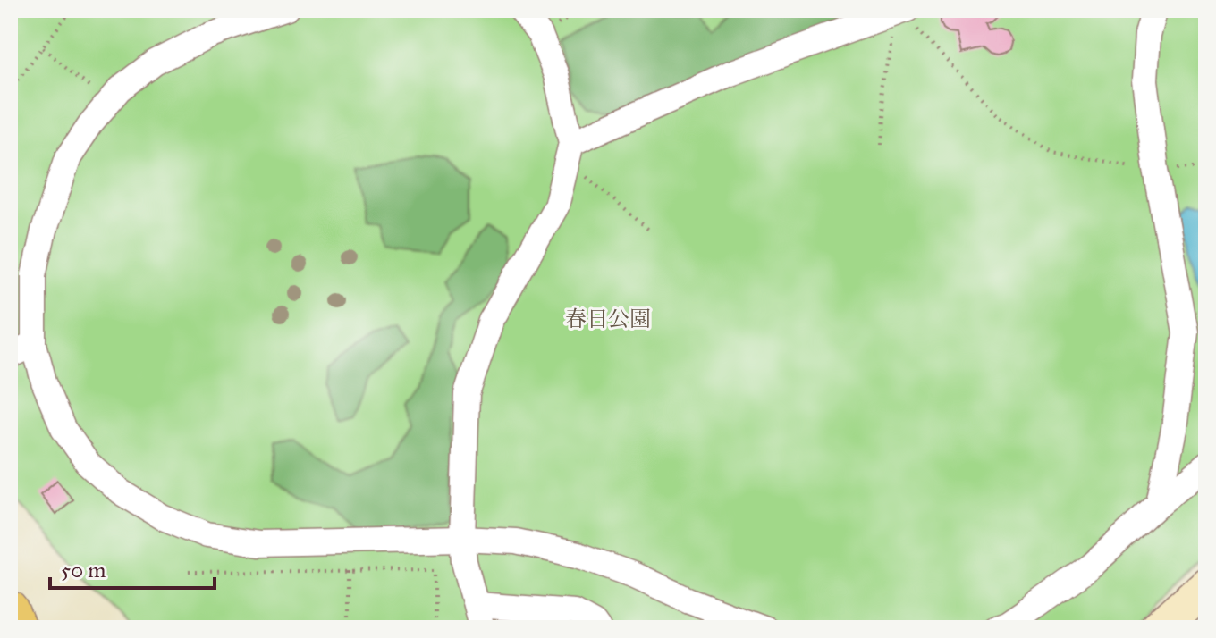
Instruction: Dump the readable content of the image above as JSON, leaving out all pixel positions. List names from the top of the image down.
{
  "parks": ["春日公園"],
  "scale_bar": "50 m"
}
